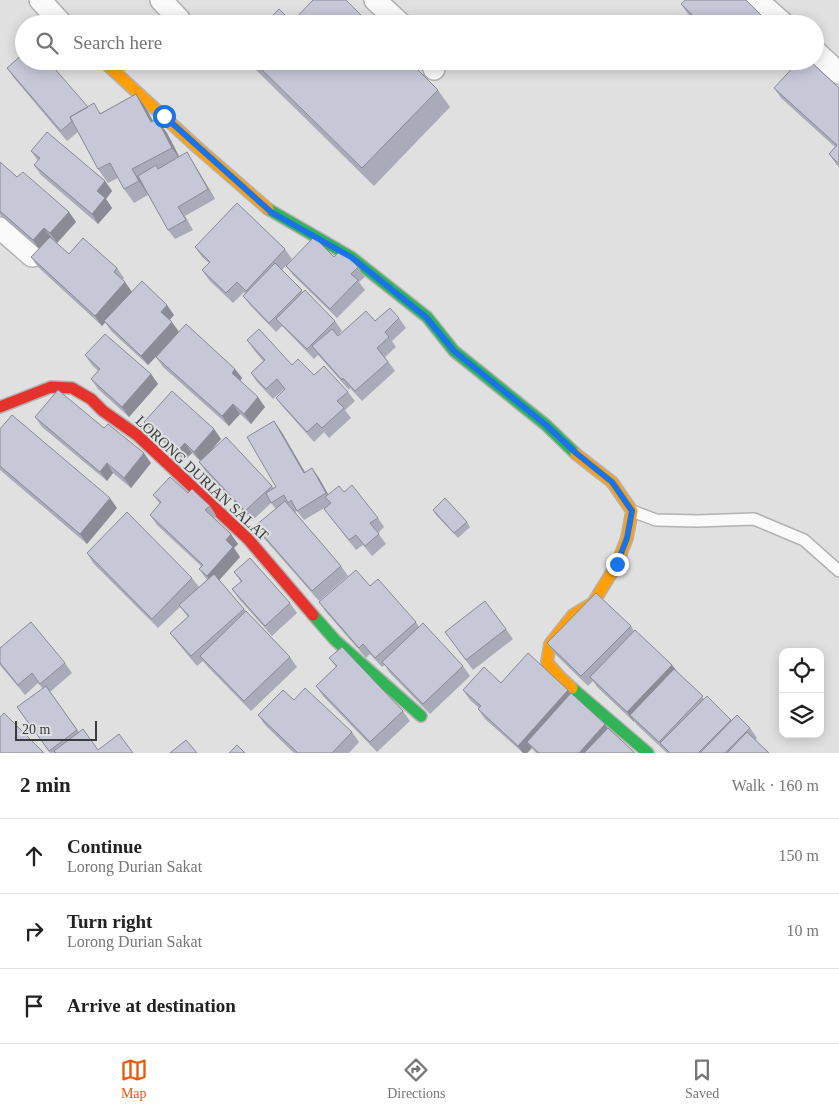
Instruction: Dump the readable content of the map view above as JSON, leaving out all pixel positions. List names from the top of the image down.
{
  "streets": {
    "street": ["LORONG DURIAN SALAT"]
  },
  "scale_bar": "20 m",
  "page": {
    "search": "Search here",
    "scale": "20 m",
    "heading": ["2 min", "Walk · 160 m"],
    "list": [
      ["Continue", "Lorong Durian Sakat", "150 m"],
      ["Turn right", "Lorong Durian Sakat", "10 m"],
      "Arrive at destination"
    ],
    "nav": ["Map", "Directions", "Saved"]
  }
}
